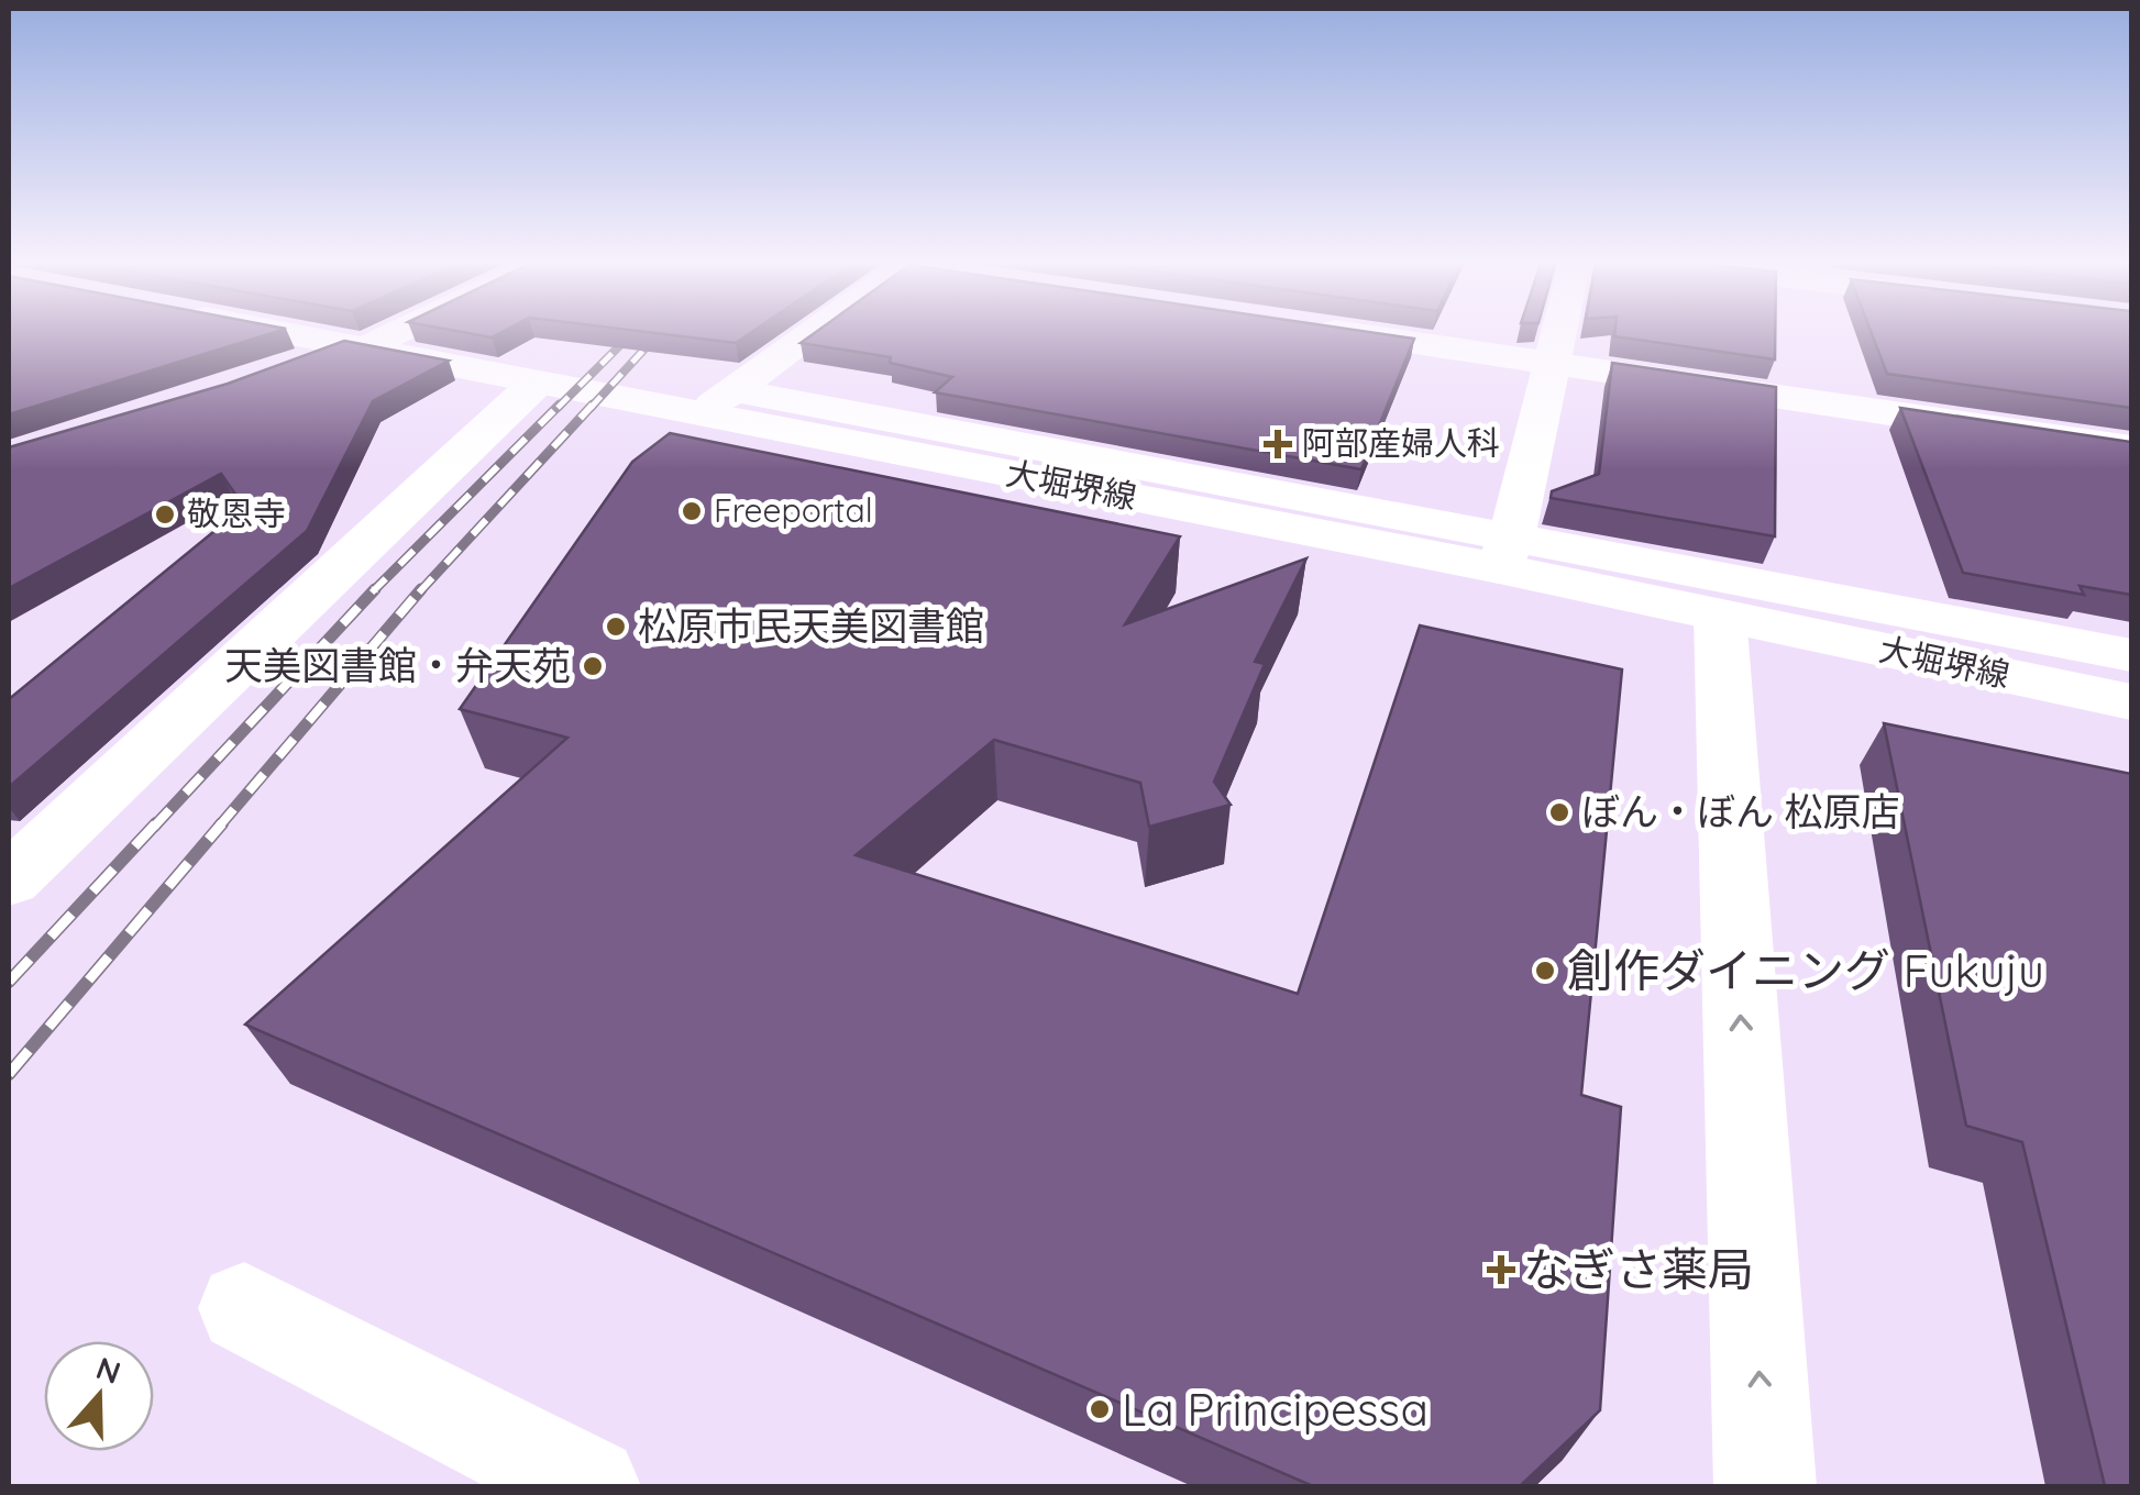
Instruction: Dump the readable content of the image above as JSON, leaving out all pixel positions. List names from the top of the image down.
{
  "streets": {
    "street": ["大堀堺線"]
  },
  "places": {
    "health": ["阿部産婦人科", "なぎさ薬局"],
    "other": [
      "Freeportal",
      "敬恩寺",
      "松原市民天美図書館",
      "天美図書館・弁天苑",
      "ぼん・ぼん 松原店",
      "創作ダイニング Fukuju",
      "La Principessa"
    ]
  },
  "north": "top"
}
